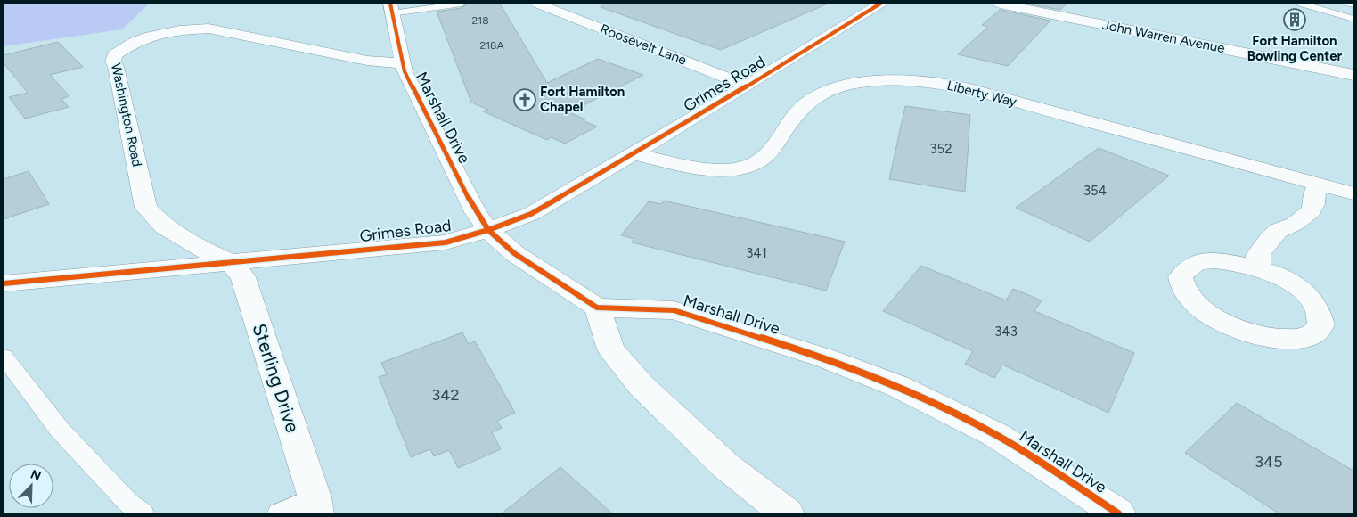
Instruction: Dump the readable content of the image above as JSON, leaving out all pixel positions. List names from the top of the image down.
{
  "streets": {
    "street": [
      "John Warren Avenue",
      "Roosevelt Lane",
      "Grimes Road",
      "Liberty Way",
      "Washington Road",
      "Marshall Drive",
      "Sterling Drive"
    ]
  },
  "crossings": [
    ["Roosevelt Lane", "Grimes Road"],
    ["Grimes Road", "Liberty Way"],
    ["Grimes Road", "Washington Road"],
    ["Grimes Road", "Marshall Drive"],
    ["Grimes Road", "Sterling Drive"],
    ["Washington Road", "Marshall Drive"],
    ["Washington Road", "Sterling Drive"]
  ],
  "places": {
    "building": ["Fort Hamilton Bowling Center"],
    "church": ["Fort Hamilton Chapel"]
  },
  "house_numbers": [
    "218",
    "218A",
    "352",
    "354",
    "341",
    "343",
    "342",
    "345"
  ],
  "north": "top right"
}
